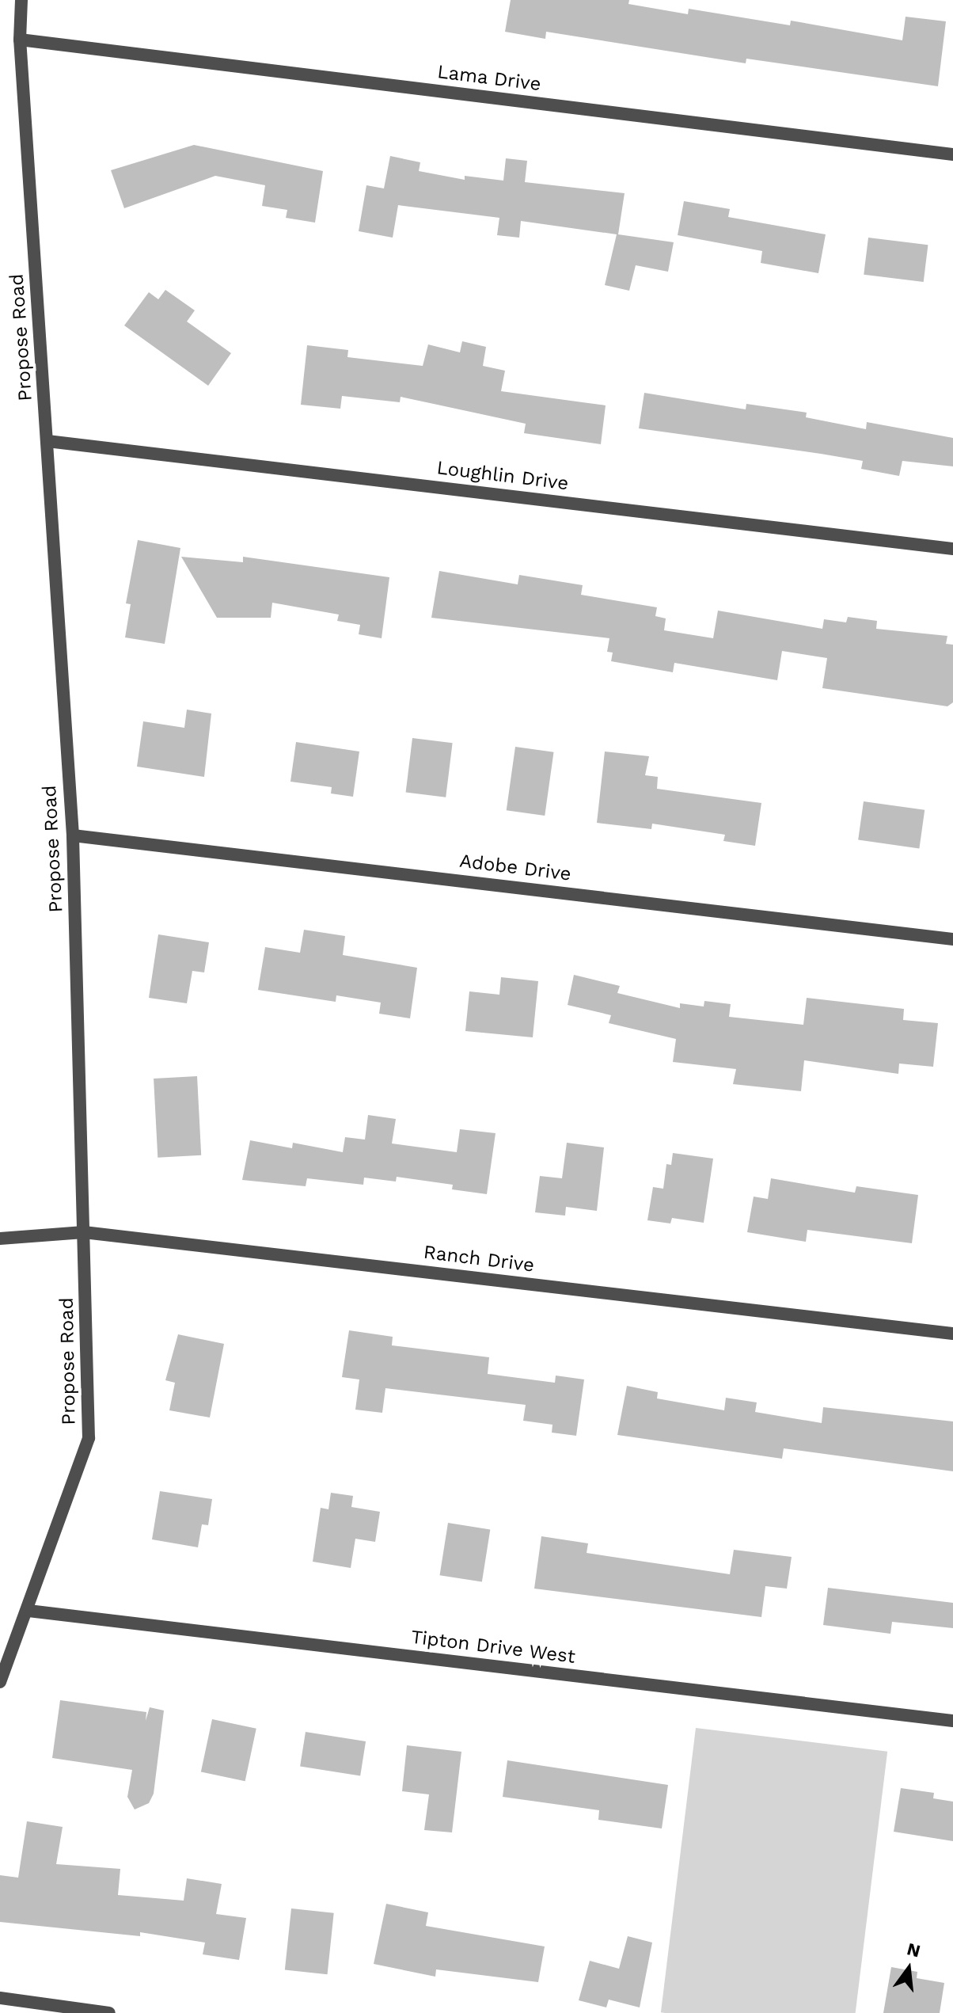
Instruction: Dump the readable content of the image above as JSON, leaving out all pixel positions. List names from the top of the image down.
{
  "streets": {
    "street": [
      "Lama Drive",
      "Propose Road",
      "Loughlin Drive",
      "Adobe Drive",
      "Ranch Drive",
      "Tipton Drive West"
    ]
  },
  "crossings": [
    ["Lama Drive", "Propose Road"],
    ["Propose Road", "Loughlin Drive"],
    ["Propose Road", "Adobe Drive"],
    ["Propose Road", "Ranch Drive"],
    ["Propose Road", "Tipton Drive West"]
  ],
  "north": "top"
}
